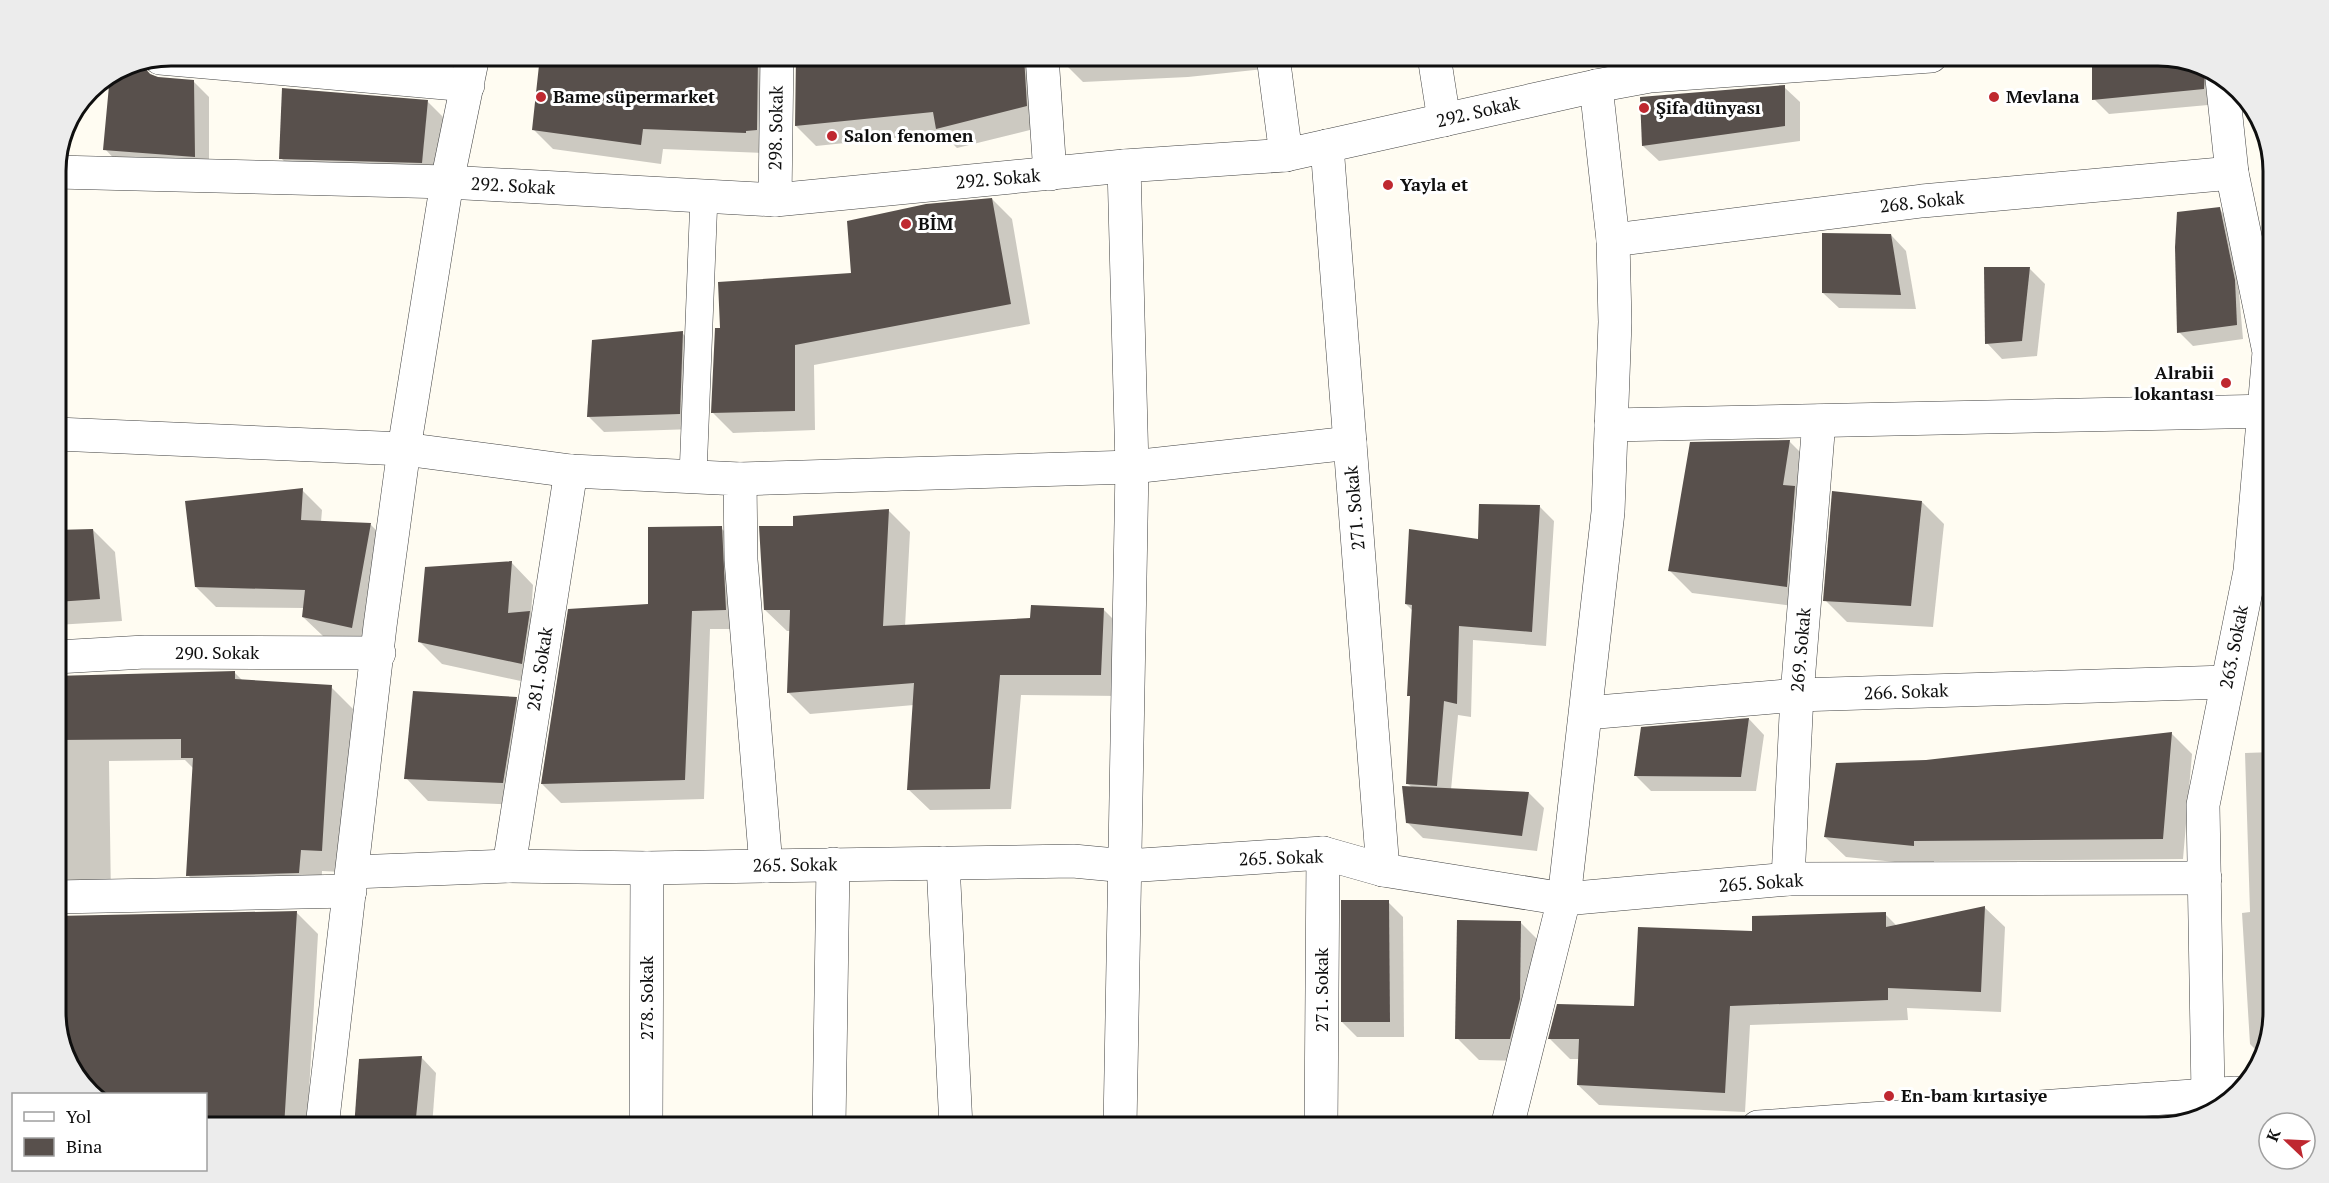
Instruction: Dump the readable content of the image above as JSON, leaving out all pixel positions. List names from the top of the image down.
{
  "streets": {
    "street": [
      "292. Sokak",
      "298. Sokak",
      "268. Sokak",
      "271. Sokak",
      "263. Sokak",
      "269. Sokak",
      "290. Sokak",
      "281. Sokak",
      "266. Sokak",
      "265. Sokak",
      "278. Sokak"
    ]
  },
  "crossings": [
    ["292. Sokak", "298. Sokak"],
    ["292. Sokak", "271. Sokak"],
    ["268. Sokak", "263. Sokak"],
    ["271. Sokak", "265. Sokak"],
    ["263. Sokak", "266. Sokak"],
    ["263. Sokak", "265. Sokak"],
    ["269. Sokak", "266. Sokak"],
    ["269. Sokak", "265. Sokak"],
    ["281. Sokak", "265. Sokak"],
    ["265. Sokak", "278. Sokak"]
  ],
  "places": [
    "Bame süpermarket",
    "Mevlana",
    "Şifa dünyası",
    "Salon fenomen",
    "Yayla et",
    "BİM",
    "Alrabii lokantası",
    "En-bam kırtasiye"
  ],
  "legend": ["Yol", "Bina"],
  "north": "top left"
}
